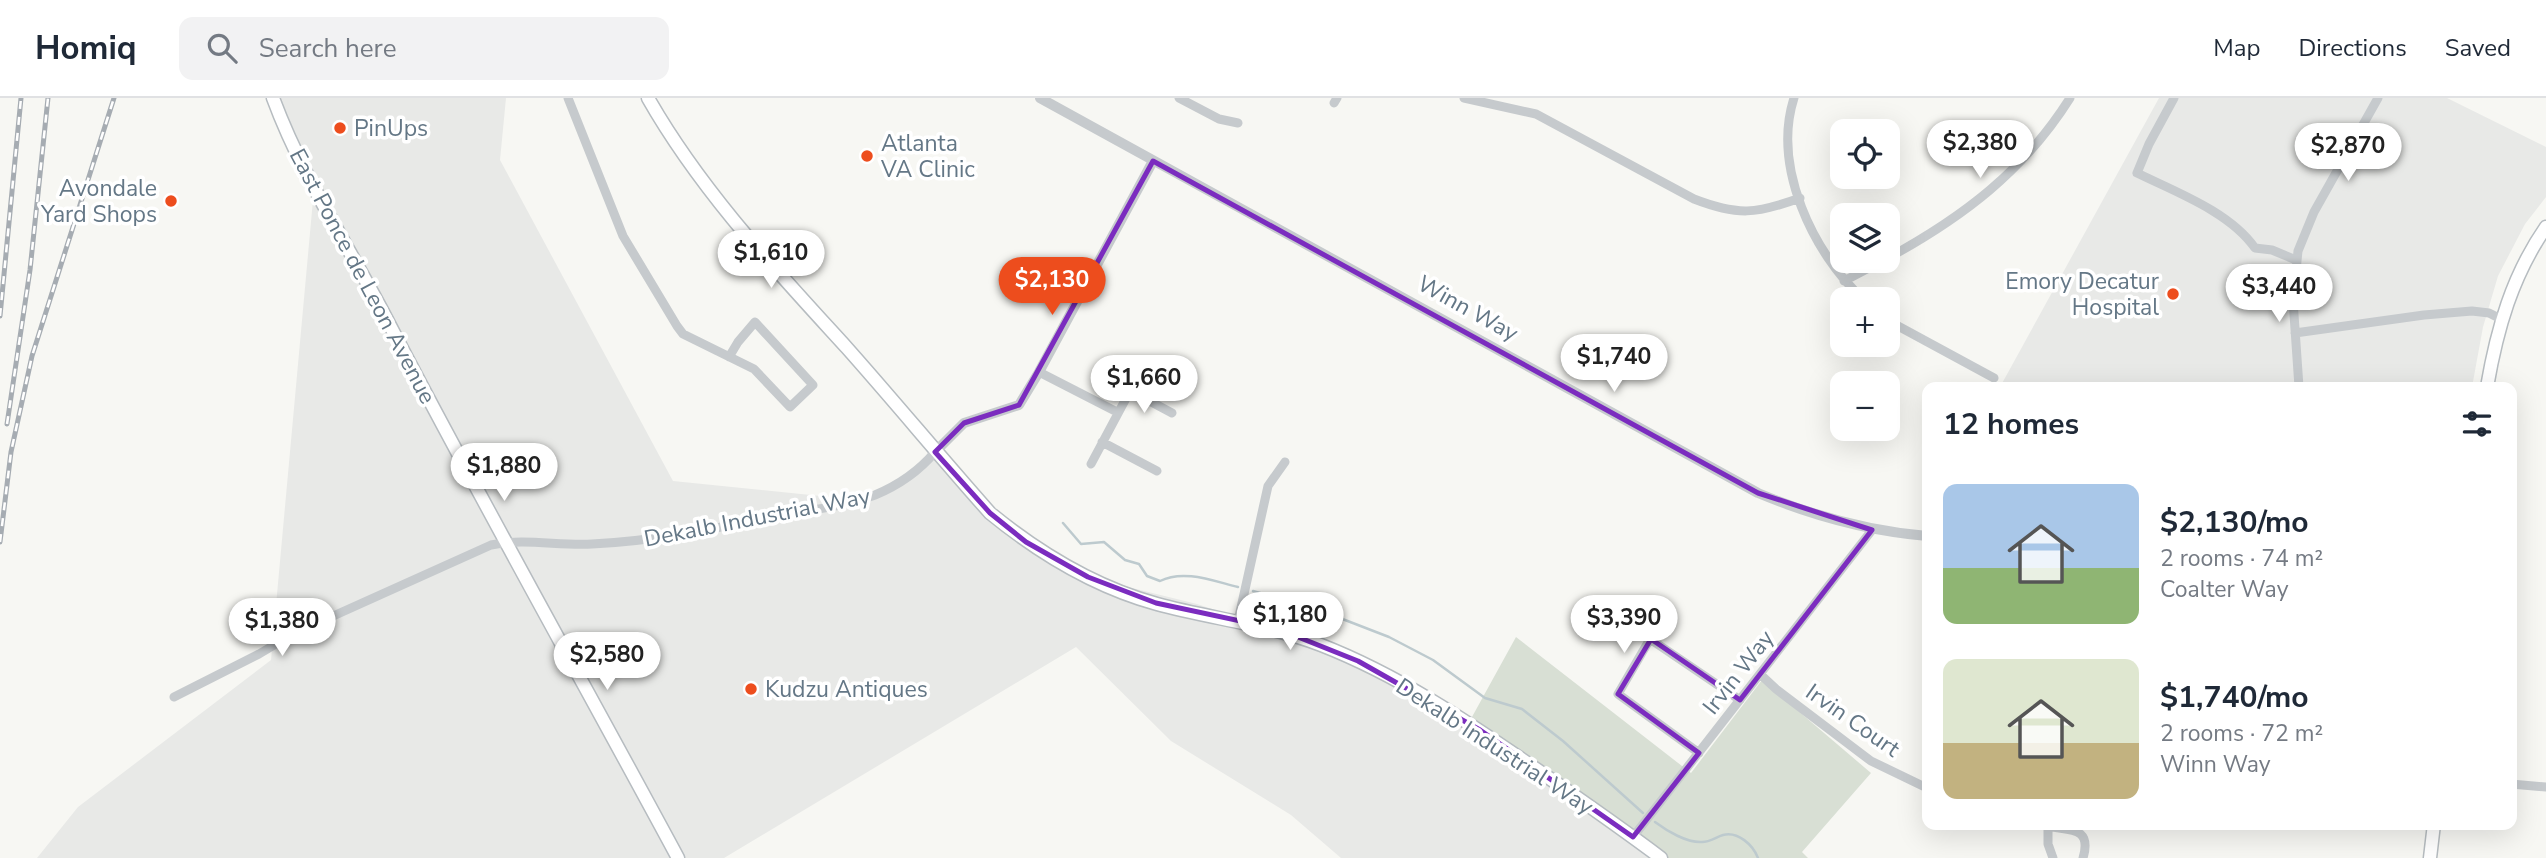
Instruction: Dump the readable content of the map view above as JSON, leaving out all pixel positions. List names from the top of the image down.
{
  "streets": {
    "main road": ["East Ponce de Leon Avenue", "Dekalb Industrial Way"],
    "street": ["Winn Way", "Irvin Way", "Irvin Court"]
  },
  "crossings": [
    ["East Ponce de Leon Avenue", "Dekalb Industrial Way"],
    ["Winn Way", "Irvin Way"],
    ["Dekalb Industrial Way", "Irvin Way"],
    ["Irvin Way", "Irvin Court"]
  ],
  "places": [
    "PinUps",
    "Atlanta VA Clinic",
    "Avondale Yard Shops",
    "Emory Decatur Hospital",
    "Kudzu Antiques"
  ],
  "page": {
    "header": "Homiq",
    "search": "Search here",
    "nav": ["Map", "Directions", "Saved"],
    "map_buttons": ["+", "−"],
    "price": [
      "$2,380",
      "$2,870",
      "$1,610",
      "$2,130",
      "$3,440",
      "$1,740",
      "$1,660",
      "$1,880",
      "$1,180",
      "$3,390",
      "$1,380",
      "$2,580"
    ],
    "heading": "12 homes",
    "list": [
      {
        "name": "$2,130/mo",
        "note": "2 rooms · 74 m² · Coalter Way"
      },
      {
        "name": "$1,740/mo",
        "note": "2 rooms · 72 m² · Winn Way"
      }
    ]
  }
}
